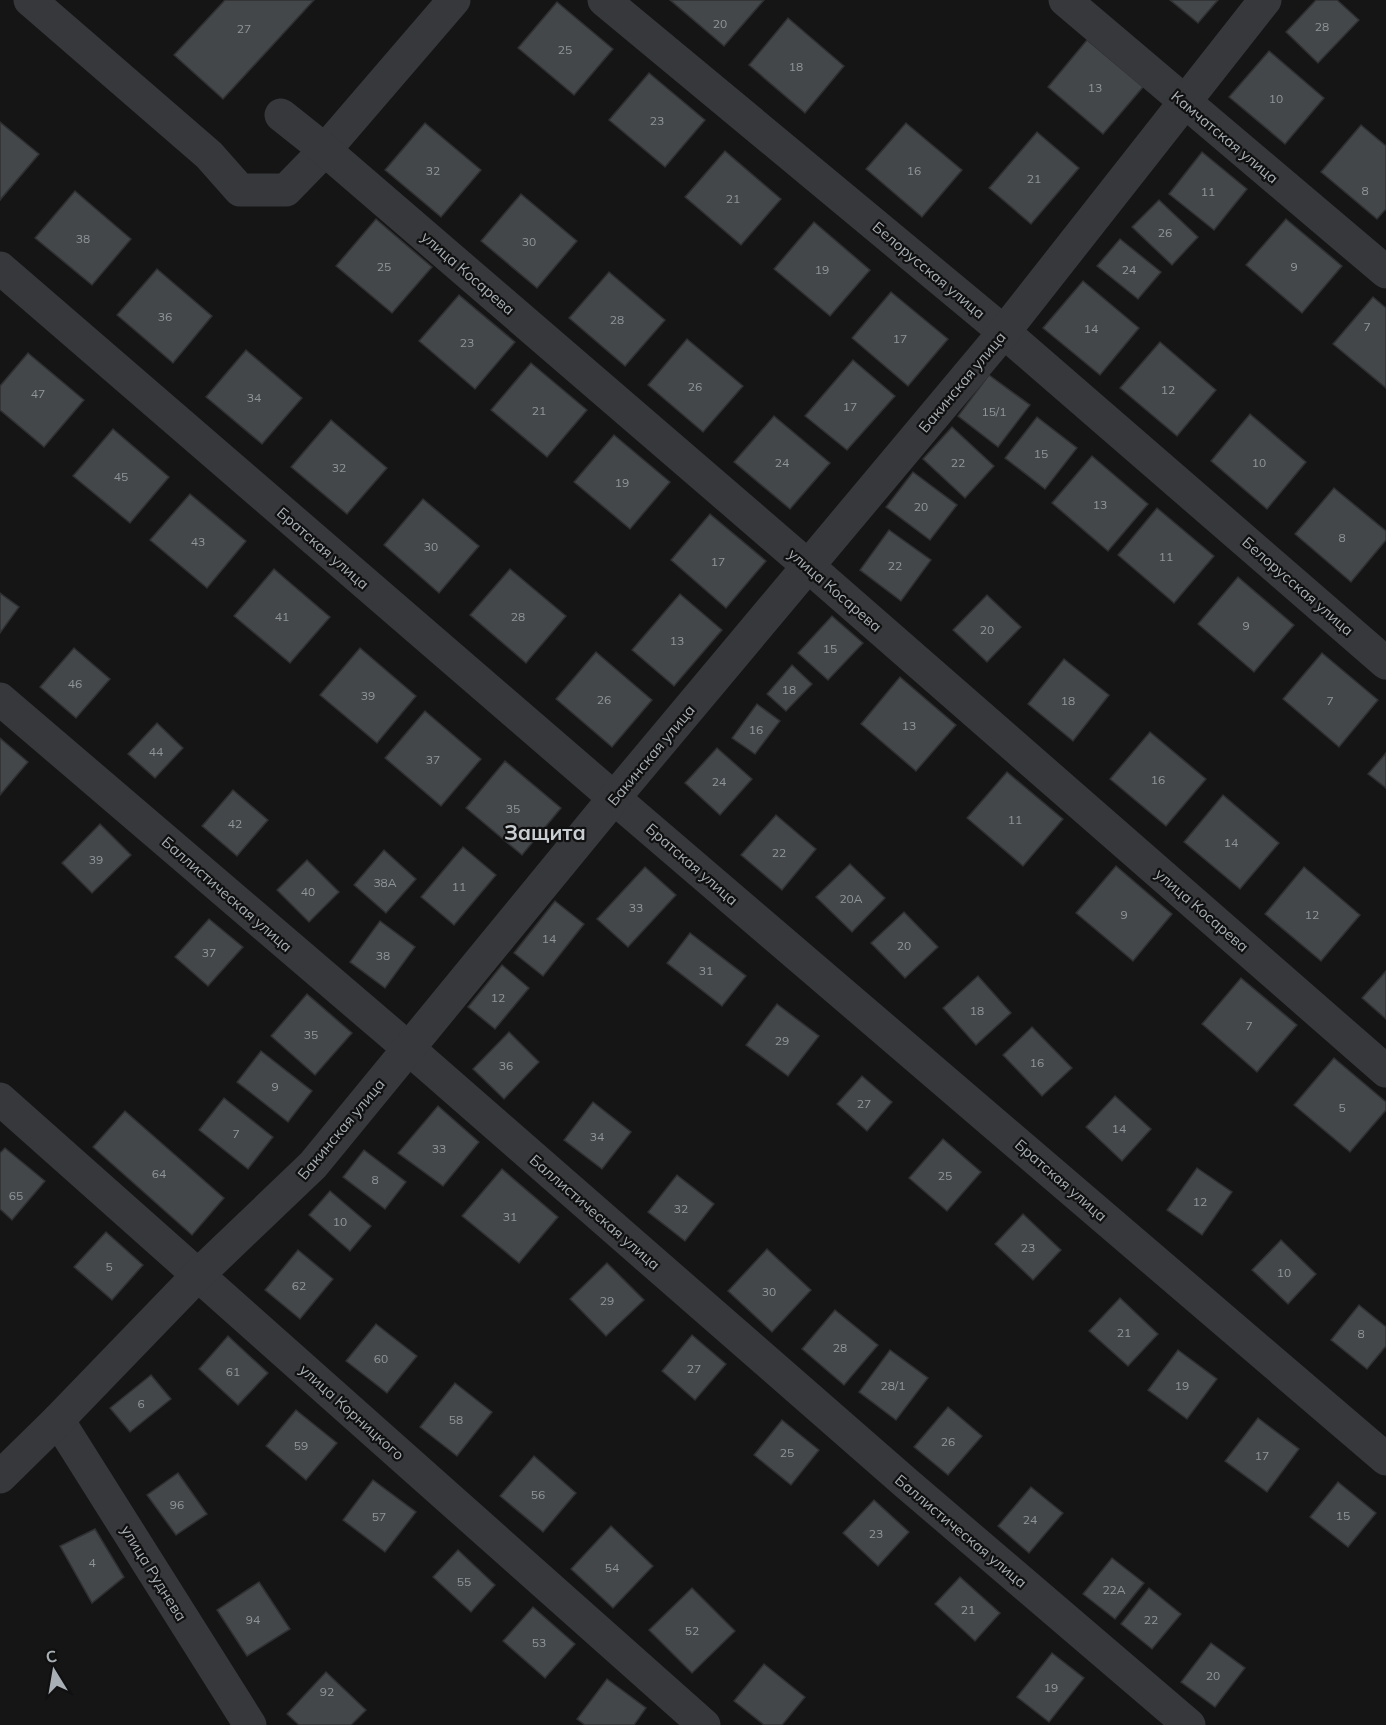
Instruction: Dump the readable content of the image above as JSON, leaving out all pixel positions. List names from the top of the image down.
{
  "streets": {
    "street": [
      "Камчатская улица",
      "Белорусская улица",
      "улица Косарева",
      "Бакинская улица",
      "Братская улица",
      "Баллистическая улица",
      "улица Корницкого",
      "улица Руднева"
    ]
  },
  "crossings": [
    ["Камчатская улица", "Бакинская улица"],
    ["Белорусская улица", "Бакинская улица"],
    ["улица Косарева", "Бакинская улица"],
    ["Бакинская улица", "Братская улица"],
    ["Бакинская улица", "Баллистическая улица"],
    ["Бакинская улица", "улица Корницкого"],
    ["Бакинская улица", "улица Руднева"]
  ],
  "districts": ["Защита"],
  "house_numbers": [
    "20",
    "28",
    "27",
    "25",
    "18",
    "13",
    "10",
    "23",
    "32",
    "16",
    "21",
    "8",
    "11",
    "21",
    "26",
    "38",
    "30",
    "25",
    "9",
    "19",
    "24",
    "36",
    "28",
    "7",
    "14",
    "17",
    "23",
    "26",
    "12",
    "47",
    "34",
    "17",
    "21",
    "15/1",
    "15",
    "24",
    "22",
    "10",
    "32",
    "45",
    "19",
    "13",
    "20",
    "8",
    "43",
    "30",
    "11",
    "17",
    "22",
    "41",
    "28",
    "9",
    "20",
    "13",
    "15",
    "46",
    "18",
    "39",
    "26",
    "18",
    "7",
    "13",
    "16",
    "44",
    "37",
    "16",
    "24",
    "35",
    "11",
    "42",
    "14",
    "22",
    "39",
    "38А",
    "11",
    "40",
    "20А",
    "33",
    "9",
    "12",
    "14",
    "20",
    "37",
    "38",
    "31",
    "12",
    "18",
    "7",
    "35",
    "29",
    "16",
    "36",
    "9",
    "27",
    "5",
    "14",
    "7",
    "34",
    "33",
    "64",
    "25",
    "8",
    "65",
    "12",
    "32",
    "31",
    "10",
    "23",
    "5",
    "10",
    "62",
    "30",
    "29",
    "21",
    "8",
    "28",
    "60",
    "27",
    "61",
    "28/1",
    "19",
    "6",
    "58",
    "26",
    "59",
    "25",
    "17",
    "56",
    "96",
    "15",
    "57",
    "24",
    "23",
    "4",
    "54",
    "55",
    "22А",
    "21",
    "94",
    "22",
    "52",
    "53",
    "20",
    "19",
    "92"
  ],
  "north": "top"
}
